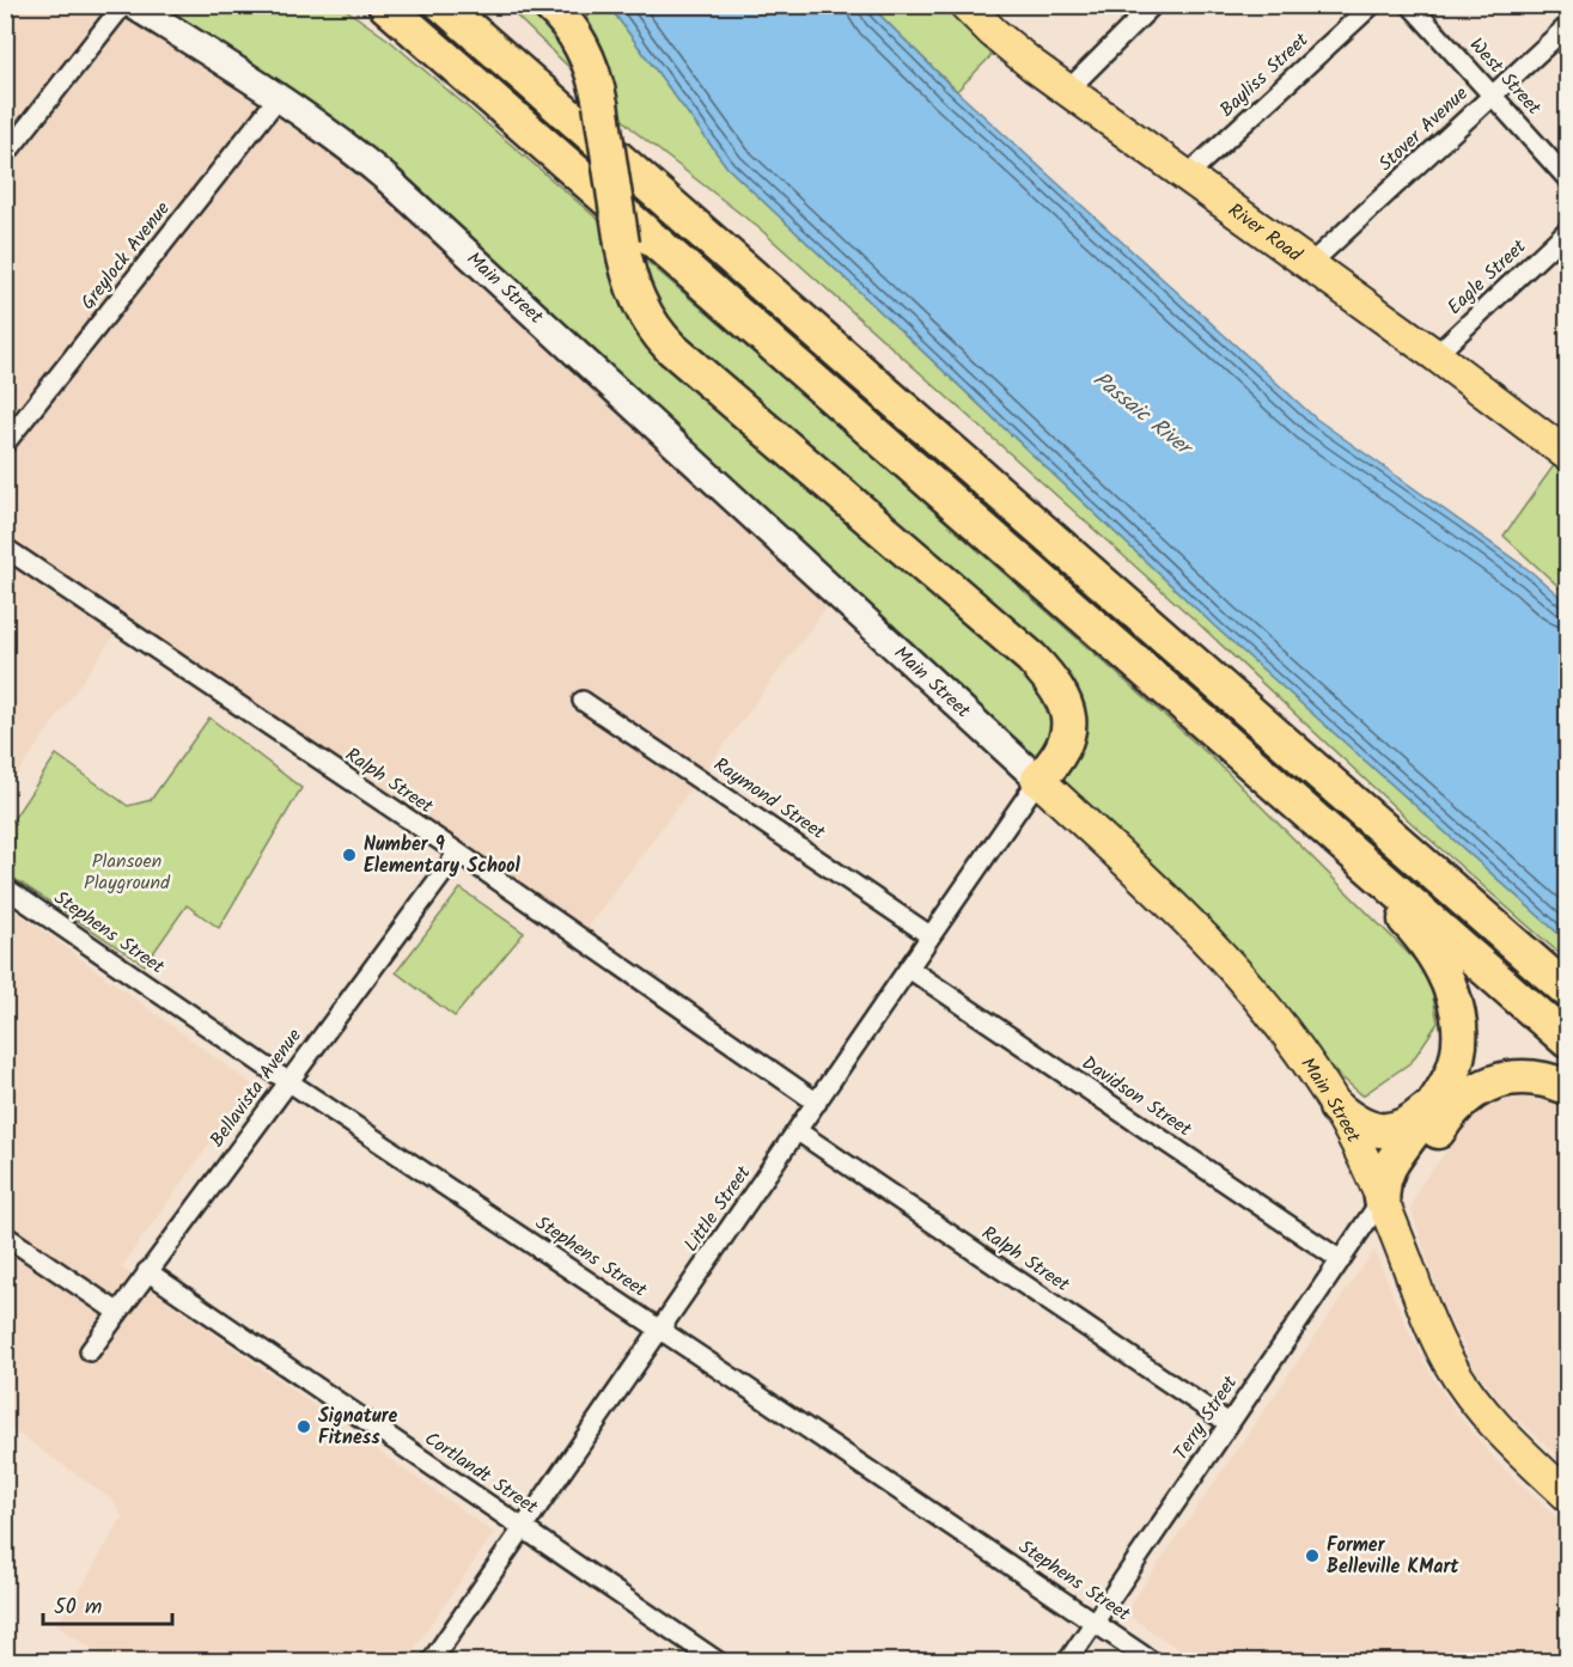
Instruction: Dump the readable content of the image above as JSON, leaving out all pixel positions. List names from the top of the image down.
{
  "streets": {
    "main road": ["River Road", "Main Street"],
    "street": [
      "Bayliss Street",
      "West Street",
      "Stover Avenue",
      "Greylock Avenue",
      "Eagle Street",
      "Ralph Street",
      "Raymond Street",
      "Stephens Street",
      "Bellavista Avenue",
      "Davidson Street",
      "Little Street",
      "Terry Street",
      "Cortlandt Street"
    ]
  },
  "crossings": [
    ["Bayliss Street", "River Road"],
    ["West Street", "Stover Avenue"],
    ["Stover Avenue", "River Road"],
    ["River Road", "Eagle Street"],
    ["Greylock Avenue", "Main Street"],
    ["Main Street", "Little Street"],
    ["Main Street", "Terry Street"],
    ["Ralph Street", "Bellavista Avenue"],
    ["Ralph Street", "Little Street"],
    ["Ralph Street", "Terry Street"],
    ["Raymond Street", "Little Street"],
    ["Stephens Street", "Bellavista Avenue"],
    ["Stephens Street", "Little Street"],
    ["Stephens Street", "Terry Street"],
    ["Bellavista Avenue", "Cortlandt Street"],
    ["Davidson Street", "Little Street"],
    ["Davidson Street", "Terry Street"],
    ["Little Street", "Cortlandt Street"]
  ],
  "water": ["Passaic River"],
  "parks": ["Plansoen Playground"],
  "places": ["Number 9 Elementary School", "Signature Fitness", "Former Belleville KMart"],
  "scale_bar": "50 m"
}
